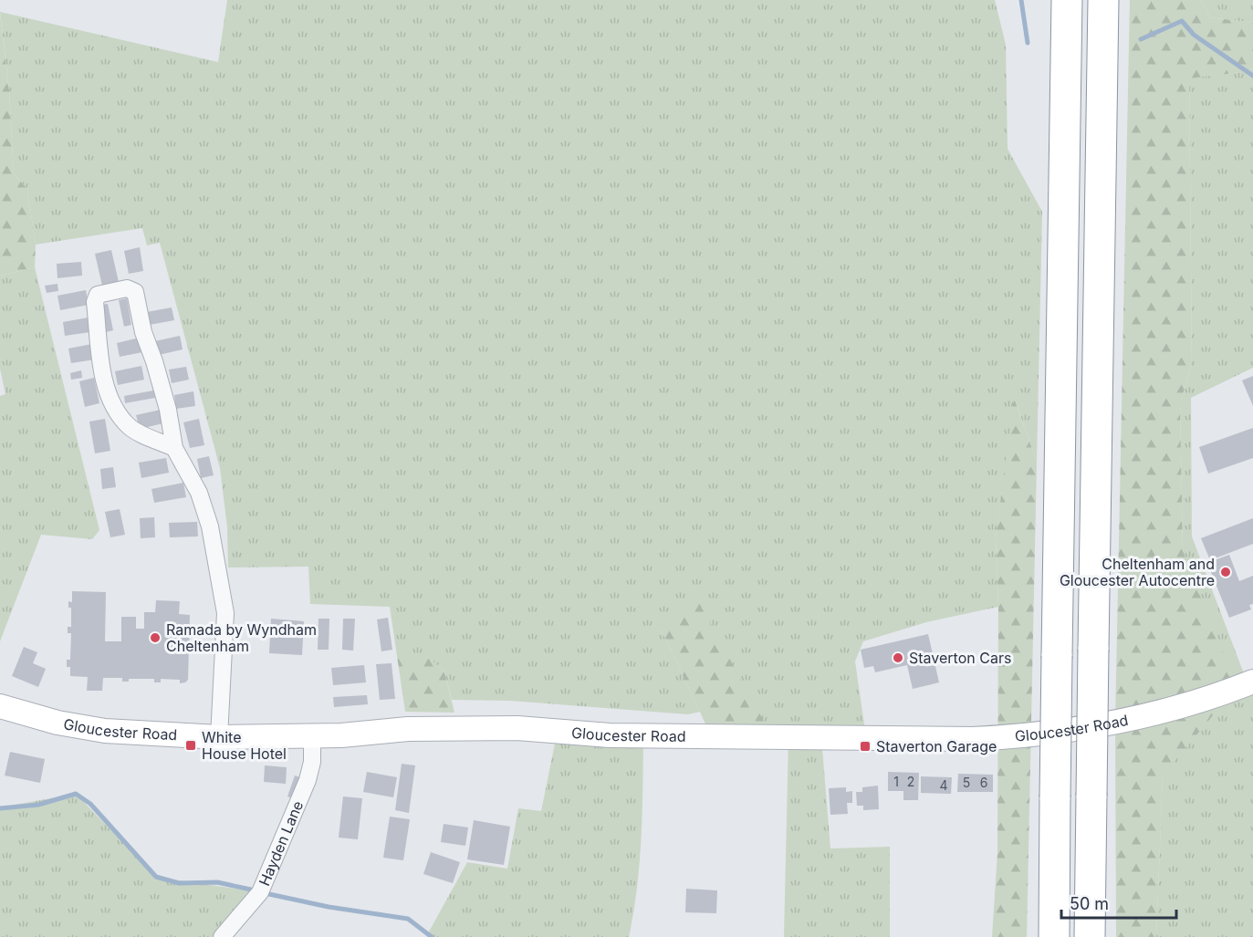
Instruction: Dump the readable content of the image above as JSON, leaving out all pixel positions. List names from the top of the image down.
{
  "streets": {
    "main road": ["Gloucester Road"],
    "street": ["Hayden Lane"]
  },
  "crossings": [
    ["Gloucester Road", "Hayden Lane"]
  ],
  "places": {
    "other": ["Cheltenham and Gloucester Autocentre", "Ramada by Wyndham Cheltenham", "Staverton Cars"],
    "transit": ["White House Hotel", "Staverton Garage"]
  },
  "house_numbers": [
    "1",
    "2",
    "5",
    "6",
    "4"
  ],
  "scale_bar": "50 m"
}
